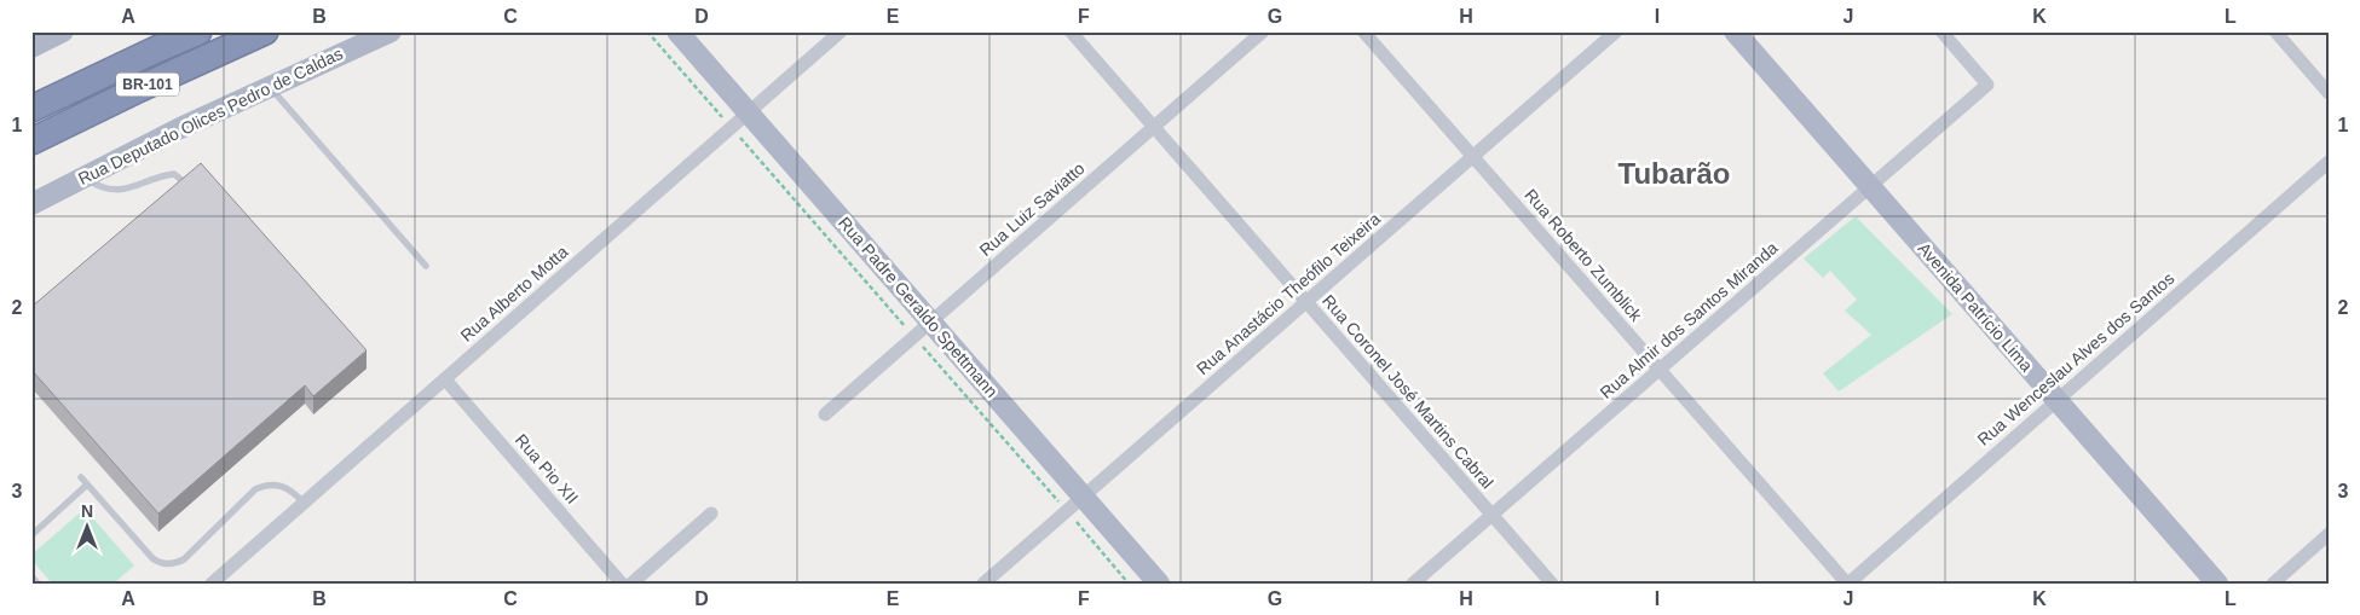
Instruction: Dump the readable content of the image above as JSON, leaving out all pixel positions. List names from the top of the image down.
{
  "streets": {
    "highway": ["BR-101"],
    "main road": ["Rua Deputado Olices Pedro de Caldas", "Rua Padre Geraldo Spettmann", "Avenida Patrício Lima"],
    "street": [
      "Rua Luiz Saviatto",
      "Rua Roberto Zumblick",
      "Rua Alberto Motta",
      "Rua Anastácio Theófilo Teixeira",
      "Rua Almir dos Santos Miranda",
      "Rua Wenceslau Alves dos Santos",
      "Rua Coronel José Martins Cabral",
      "Rua Pio XII"
    ]
  },
  "crossings": [
    ["Rua Luiz Saviatto", "Rua Padre Geraldo Spettmann"],
    ["Rua Luiz Saviatto", "Rua Coronel José Martins Cabral"],
    ["Rua Roberto Zumblick", "Rua Anastácio Theófilo Teixeira"],
    ["Rua Roberto Zumblick", "Rua Almir dos Santos Miranda"],
    ["Rua Roberto Zumblick", "Rua Wenceslau Alves dos Santos"],
    ["Rua Alberto Motta", "Rua Padre Geraldo Spettmann"],
    ["Rua Alberto Motta", "Rua Pio XII"],
    ["Rua Anastácio Theófilo Teixeira", "Rua Padre Geraldo Spettmann"],
    ["Rua Anastácio Theófilo Teixeira", "Rua Coronel José Martins Cabral"],
    ["Avenida Patrício Lima", "Rua Almir dos Santos Miranda"],
    ["Avenida Patrício Lima", "Rua Wenceslau Alves dos Santos"],
    ["Rua Almir dos Santos Miranda", "Rua Coronel José Martins Cabral"]
  ],
  "districts": ["Tubarão"],
  "north": "top",
  "grid": {
    "columns": [
      "A",
      "B",
      "C",
      "D",
      "E",
      "F",
      "G",
      "H",
      "I",
      "J",
      "K",
      "L"
    ],
    "rows": ["1", "2", "3"]
  }
}
